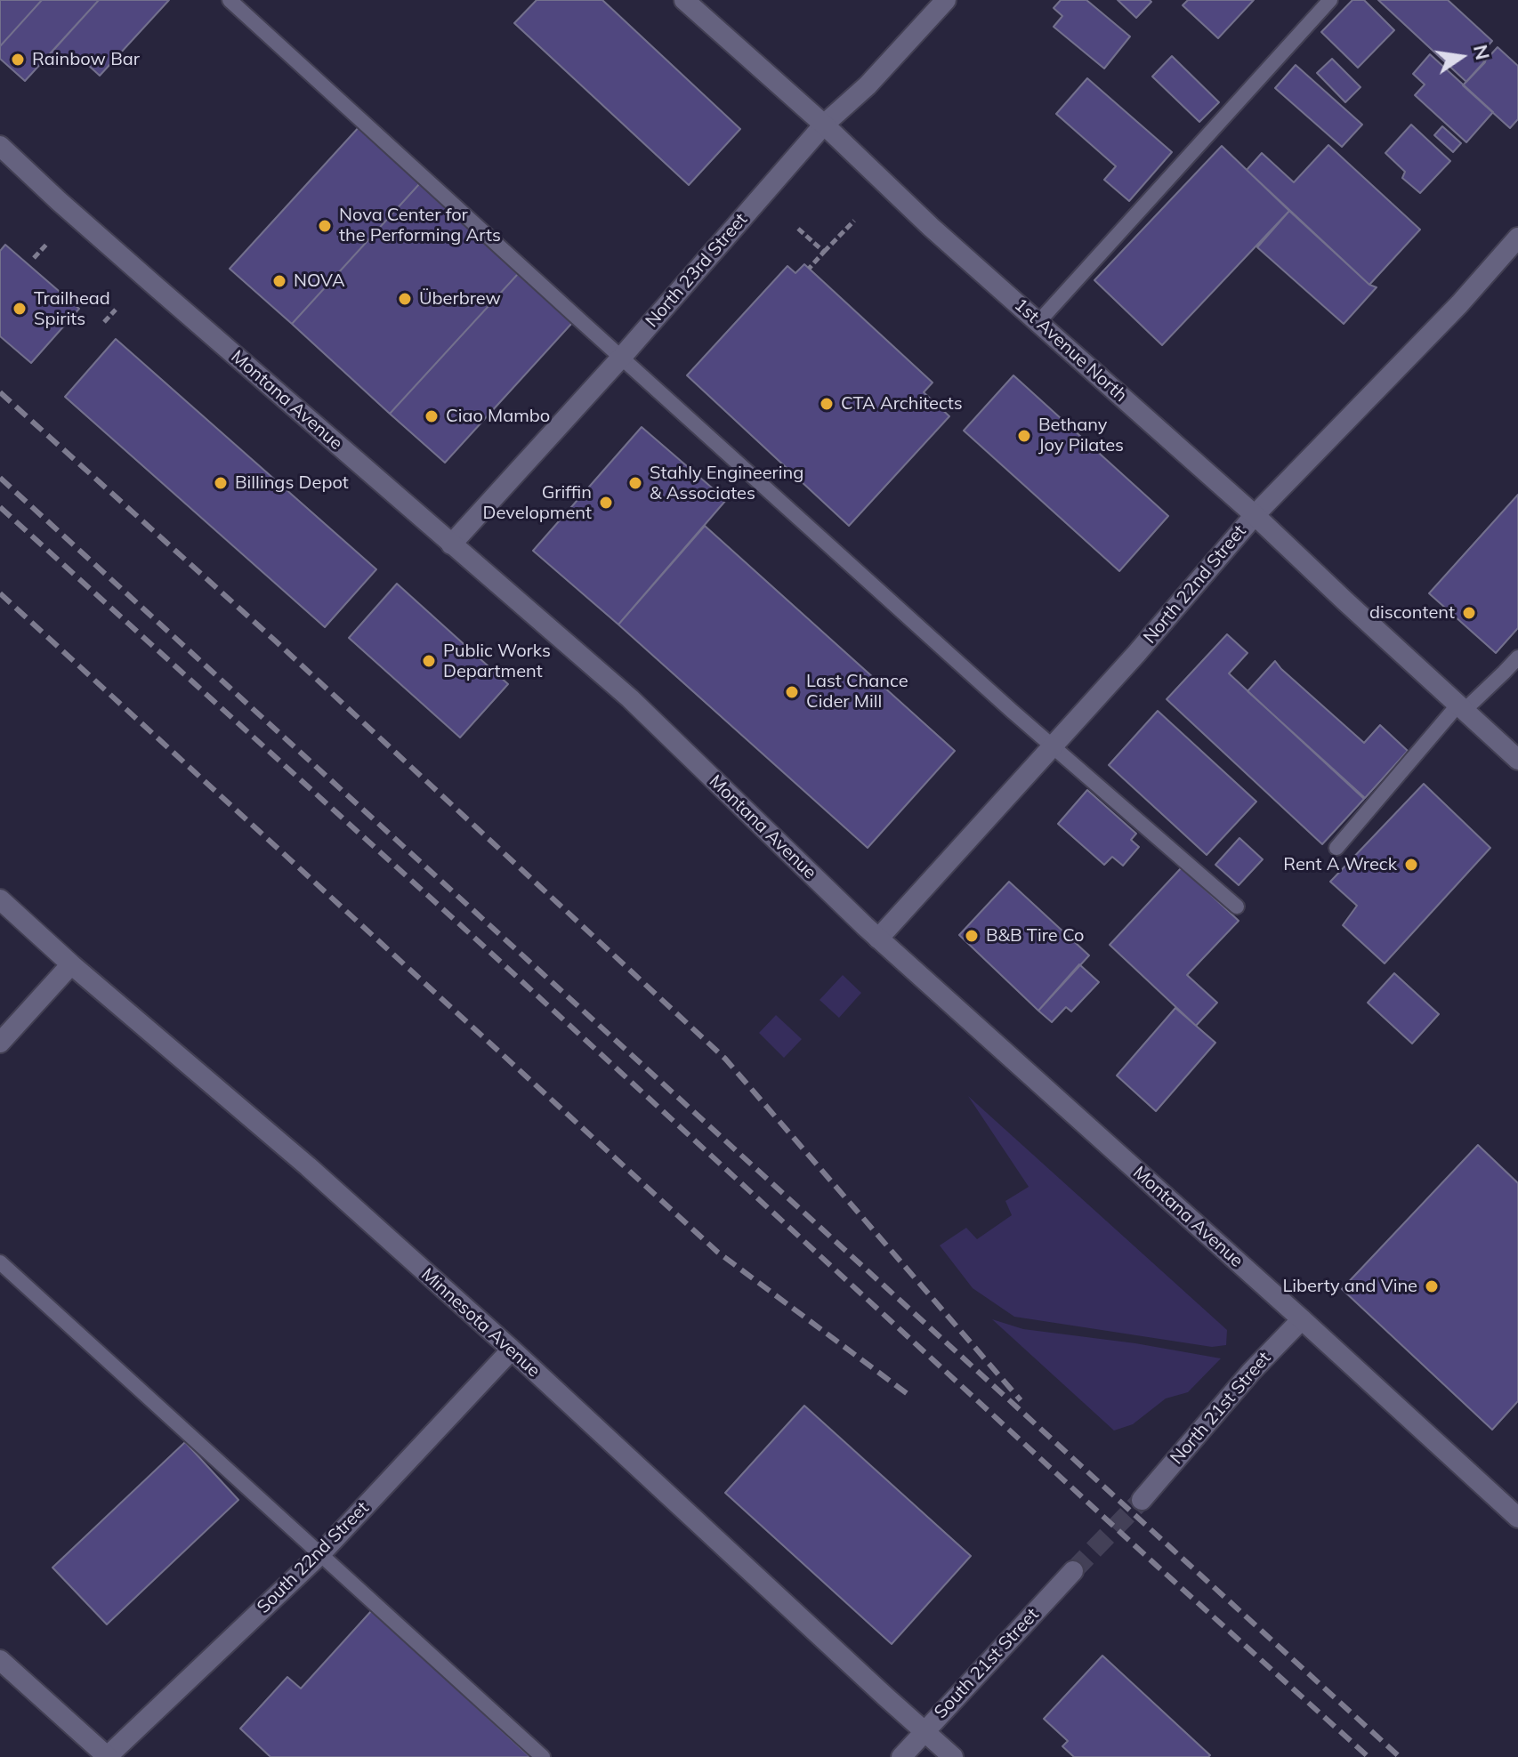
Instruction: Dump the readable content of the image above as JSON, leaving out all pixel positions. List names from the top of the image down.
{
  "streets": {
    "street": [
      "North 23rd Street",
      "1st Avenue North",
      "Montana Avenue",
      "North 22nd Street",
      "Minnesota Avenue",
      "North 21st Street",
      "South 22nd Street",
      "South 21st Street"
    ]
  },
  "crossings": [
    ["North 23rd Street", "1st Avenue North"],
    ["North 23rd Street", "Montana Avenue"],
    ["1st Avenue North", "North 22nd Street"],
    ["Montana Avenue", "North 22nd Street"],
    ["Montana Avenue", "North 21st Street"],
    ["Minnesota Avenue", "South 22nd Street"],
    ["Minnesota Avenue", "South 21st Street"]
  ],
  "places": [
    "Rainbow Bar",
    "Nova Center for the Performing Arts",
    "NOVA",
    "Überbrew",
    "Trailhead Spirits",
    "CTA Architects",
    "Ciao Mambo",
    "Bethany Joy Pilates",
    "Billings Depot",
    "Stahly Engineering & Associates",
    "Griffin Development",
    "discontent",
    "Public Works Department",
    "Last Chance Cider Mill",
    "Rent A Wreck",
    "B&B Tire Co",
    "Liberty and Vine"
  ],
  "north": "right"
}
